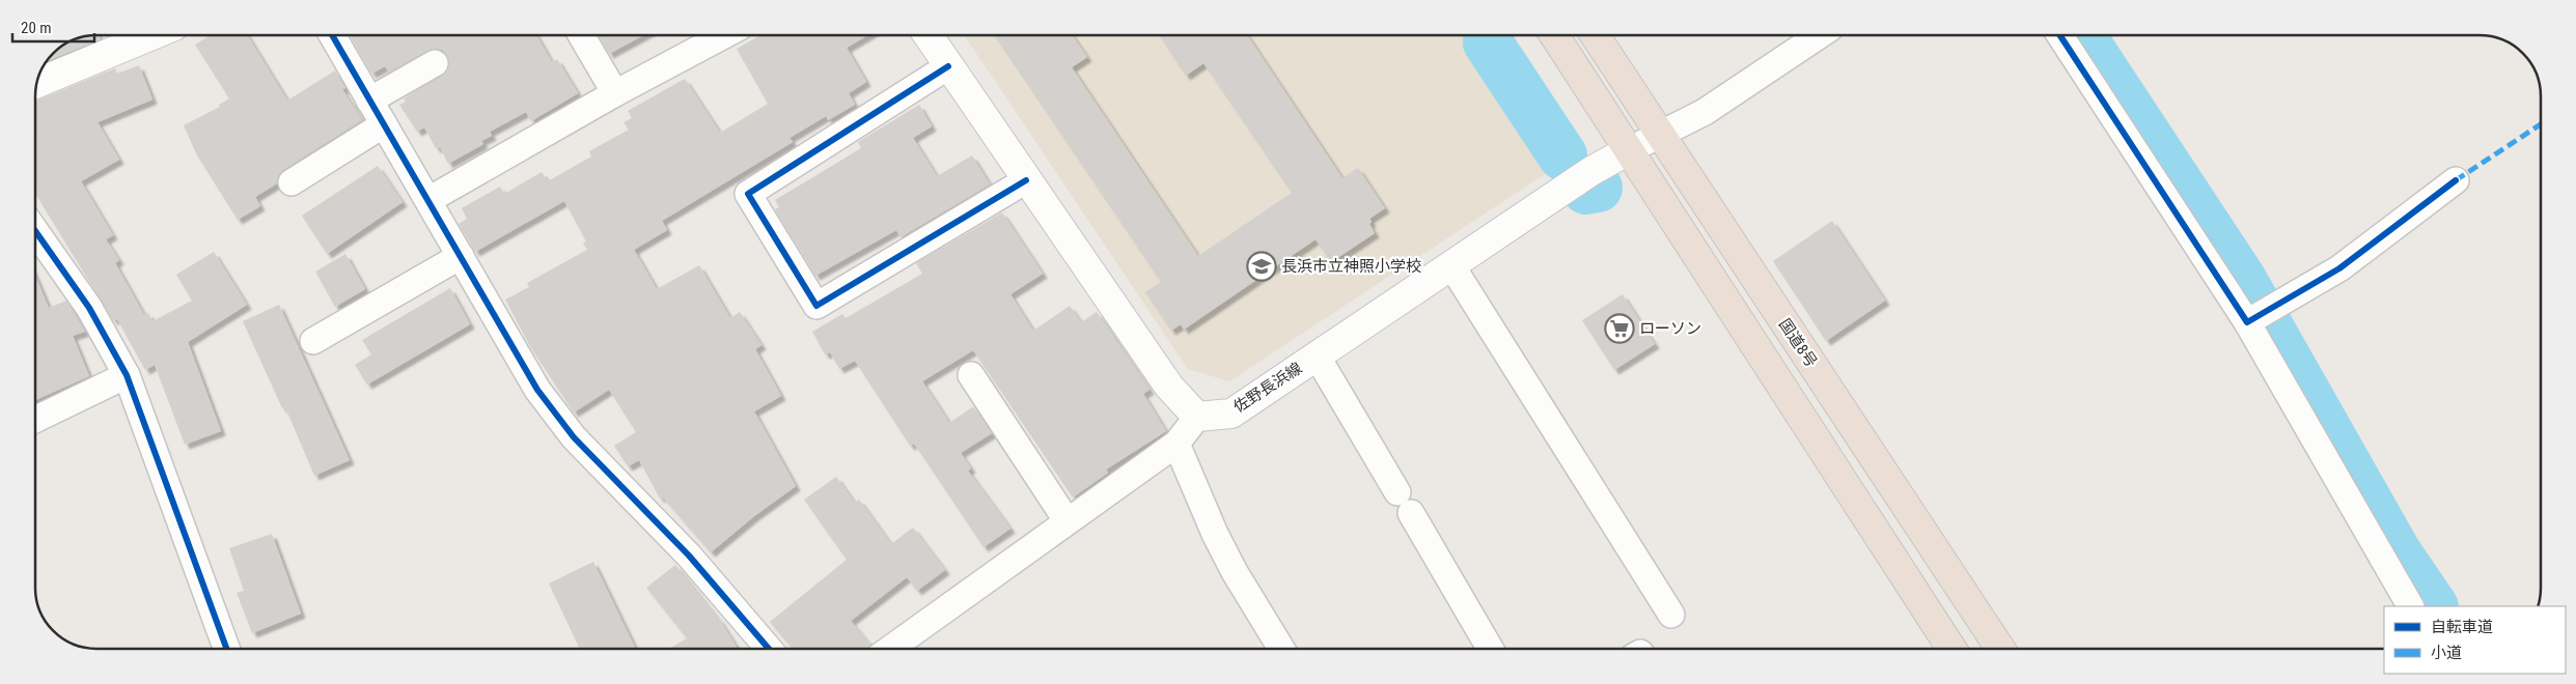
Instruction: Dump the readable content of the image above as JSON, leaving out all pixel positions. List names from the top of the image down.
{
  "streets": {
    "highway": ["国道8号"],
    "main road": ["佐野長浜線"]
  },
  "places": {
    "school or university": ["長浜市立神照小学校"],
    "supermarket": ["ローソン"]
  },
  "legend": ["自転車道", "小道"],
  "scale_bar": "20 m"
}
